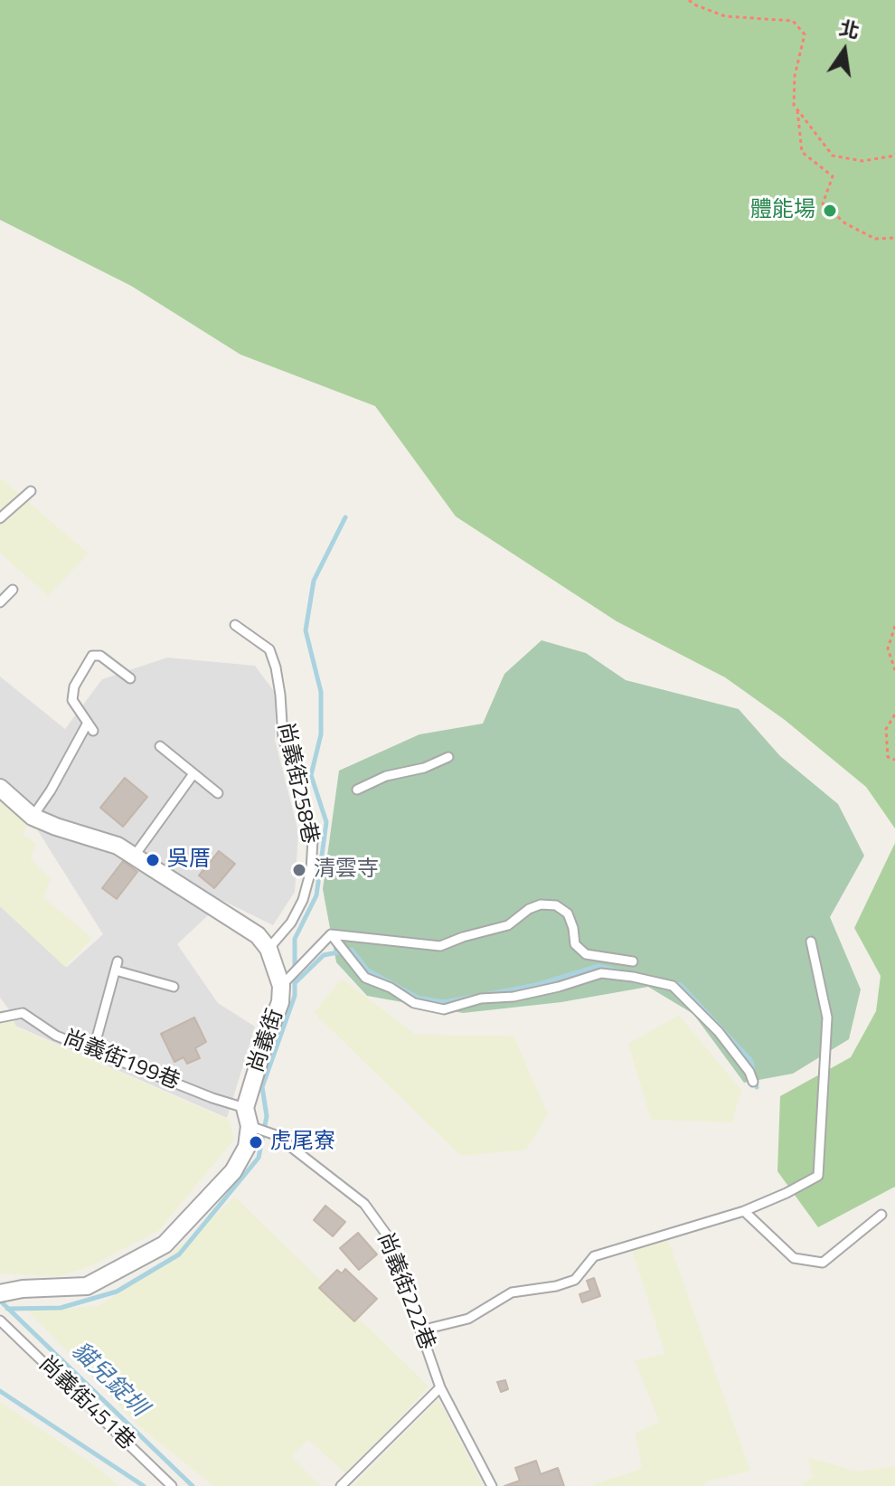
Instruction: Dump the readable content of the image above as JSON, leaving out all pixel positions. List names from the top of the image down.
{
  "streets": {
    "street": ["尚義街"],
    "lane": [
      "尚義街258巷",
      "尚義街199巷",
      "尚義街222巷",
      "尚義街451巷"
    ]
  },
  "crossings": [
    ["尚義街258巷", "尚義街"],
    ["尚義街", "尚義街199巷"]
  ],
  "water": ["貓兒錠圳"],
  "places": [
    "體能場",
    "吳厝",
    "清雲寺",
    "虎尾寮"
  ],
  "north": "top"
}
